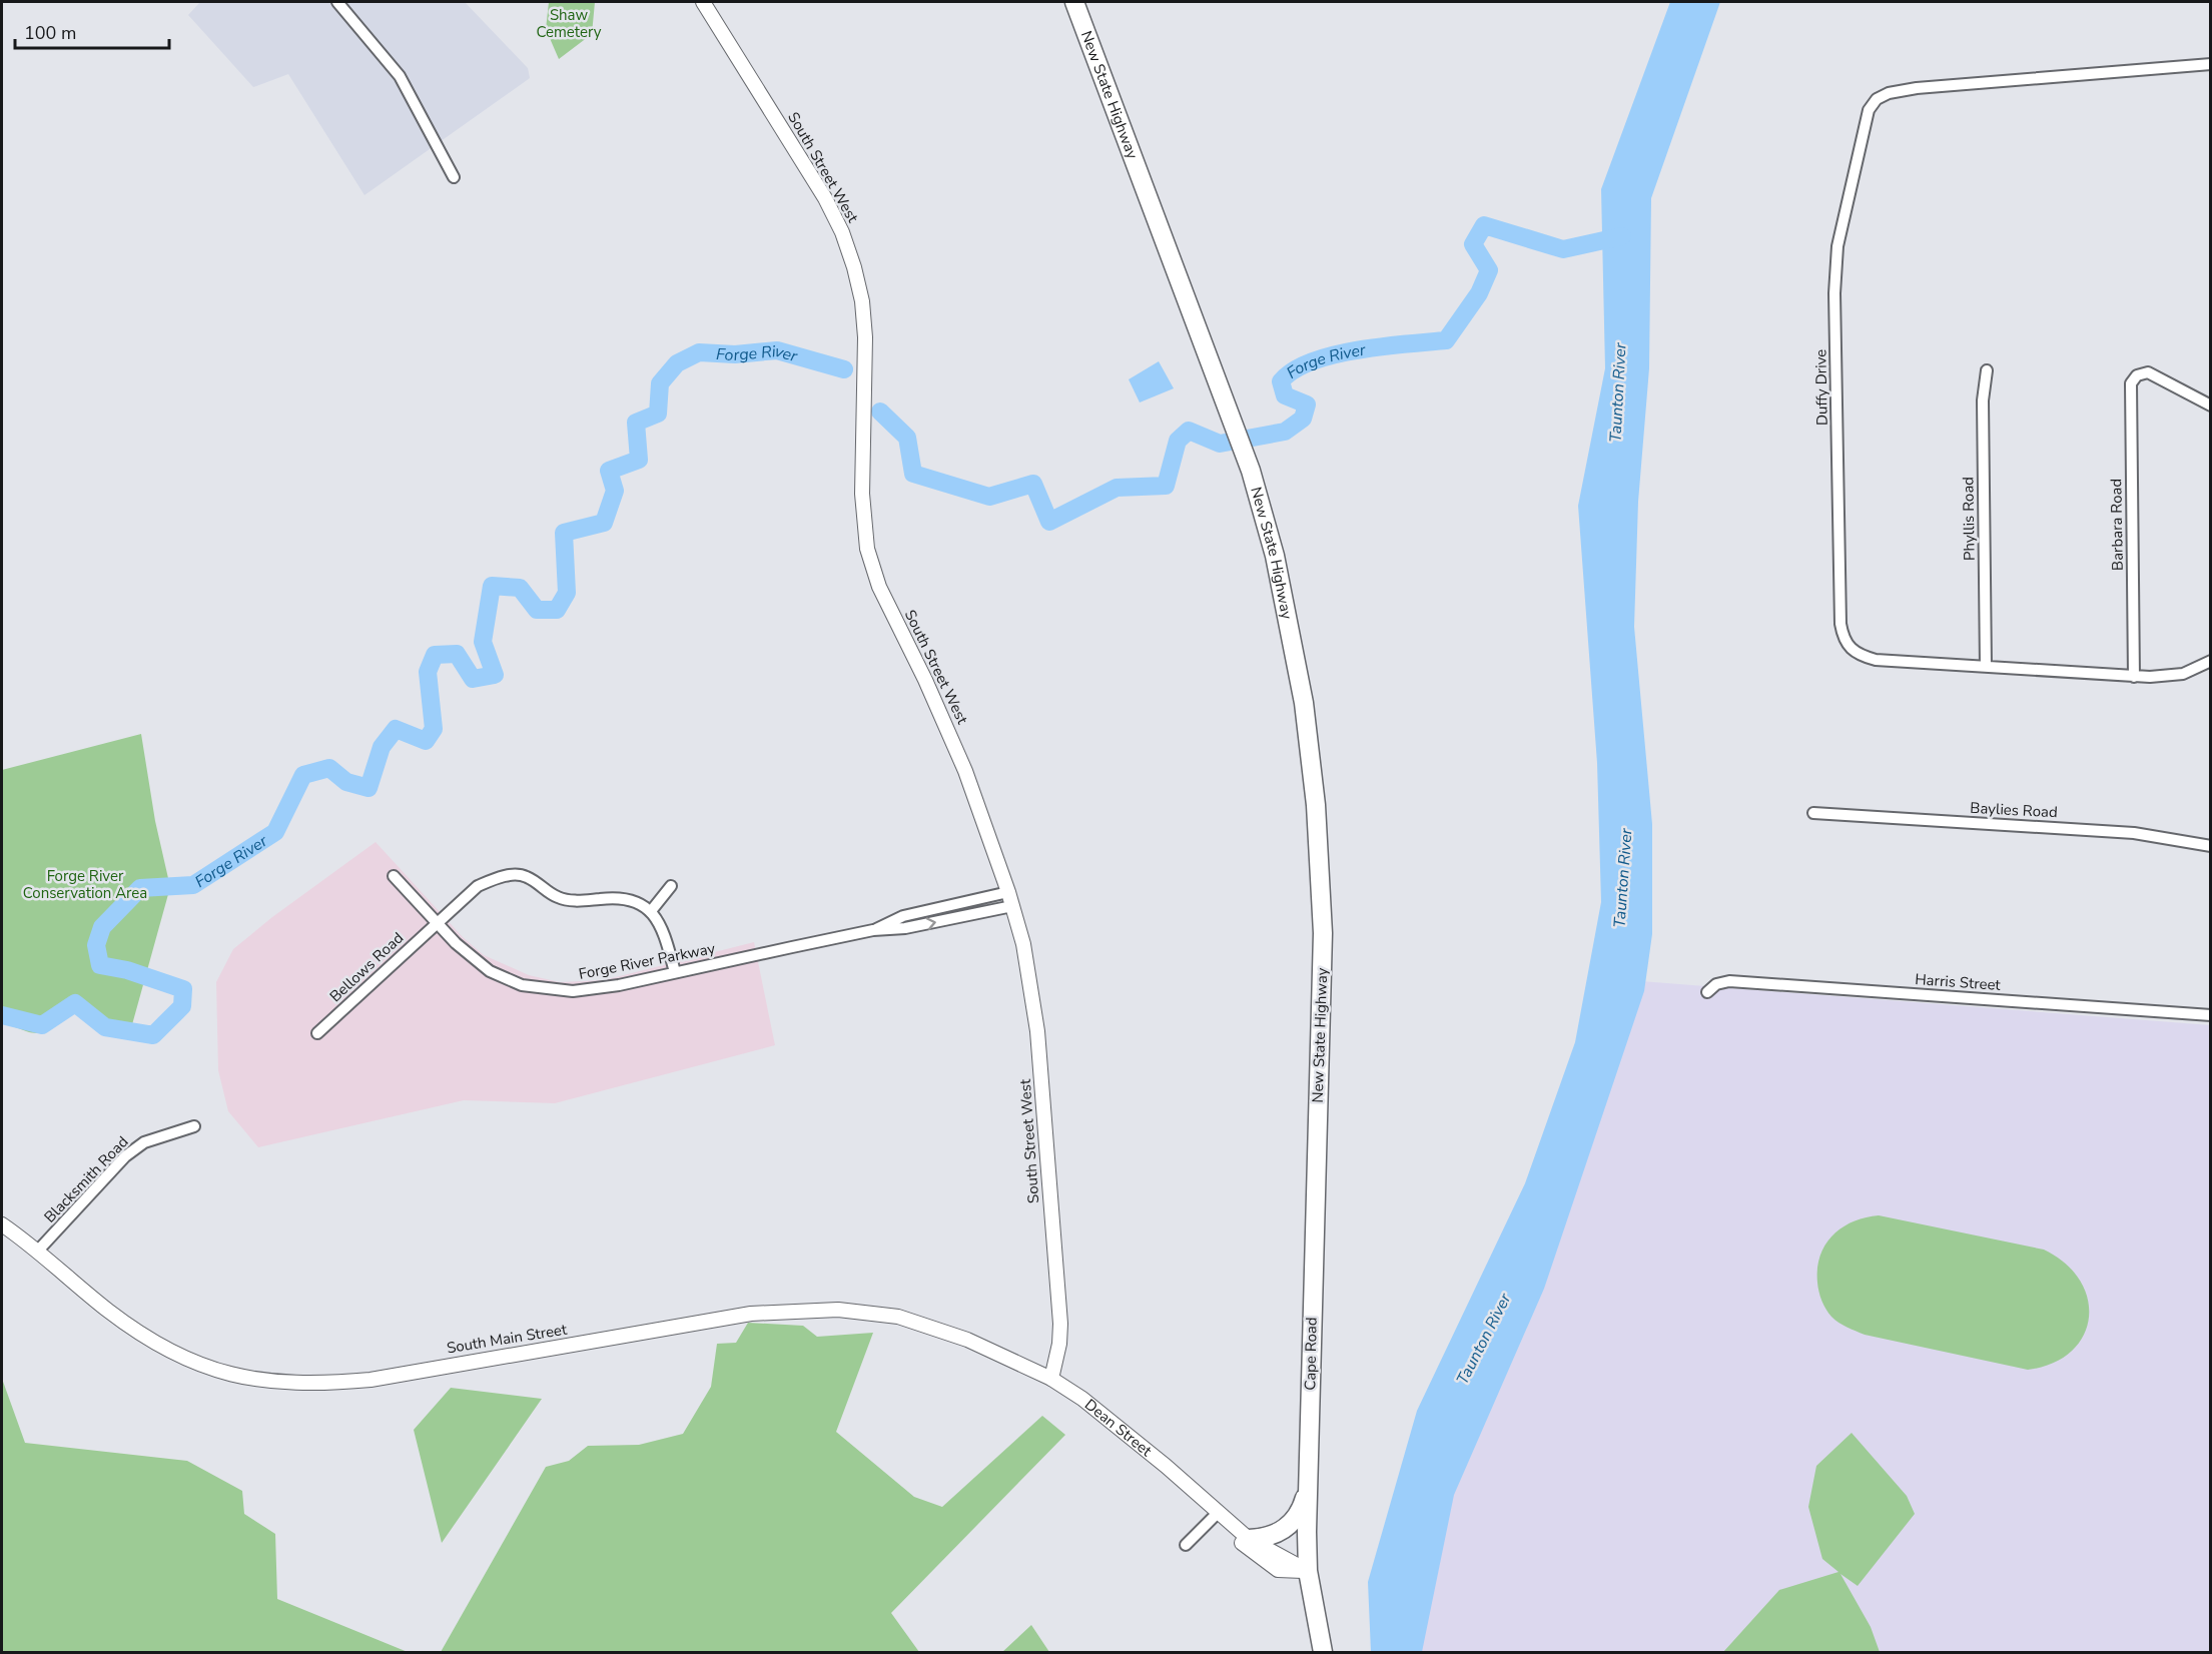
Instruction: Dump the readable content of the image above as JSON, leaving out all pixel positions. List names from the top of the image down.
{
  "streets": {
    "highway": ["New State Highway", "Cape Road"],
    "main road": ["South Street West", "South Main Street", "Dean Street"],
    "street": [
      "Duffy Drive",
      "Phyllis Road",
      "Barbara Road",
      "Baylies Road",
      "Forge River Parkway",
      "Bellows Road",
      "Harris Street",
      "Blacksmith Road"
    ]
  },
  "crossings": [
    ["New State Highway", "Cape Road"],
    ["South Street West", "Forge River Parkway"],
    ["South Street West", "South Main Street"],
    ["South Street West", "Dean Street"],
    ["Duffy Drive", "Phyllis Road"],
    ["Duffy Drive", "Barbara Road"],
    ["Forge River Parkway", "Bellows Road"],
    ["Blacksmith Road", "South Main Street"],
    ["South Main Street", "Dean Street"],
    ["Cape Road", "Dean Street"]
  ],
  "water": ["Forge River", "Taunton River"],
  "parks": ["Shaw Cemetery", "Forge River Conservation Area"],
  "scale_bar": "100 m"
}
